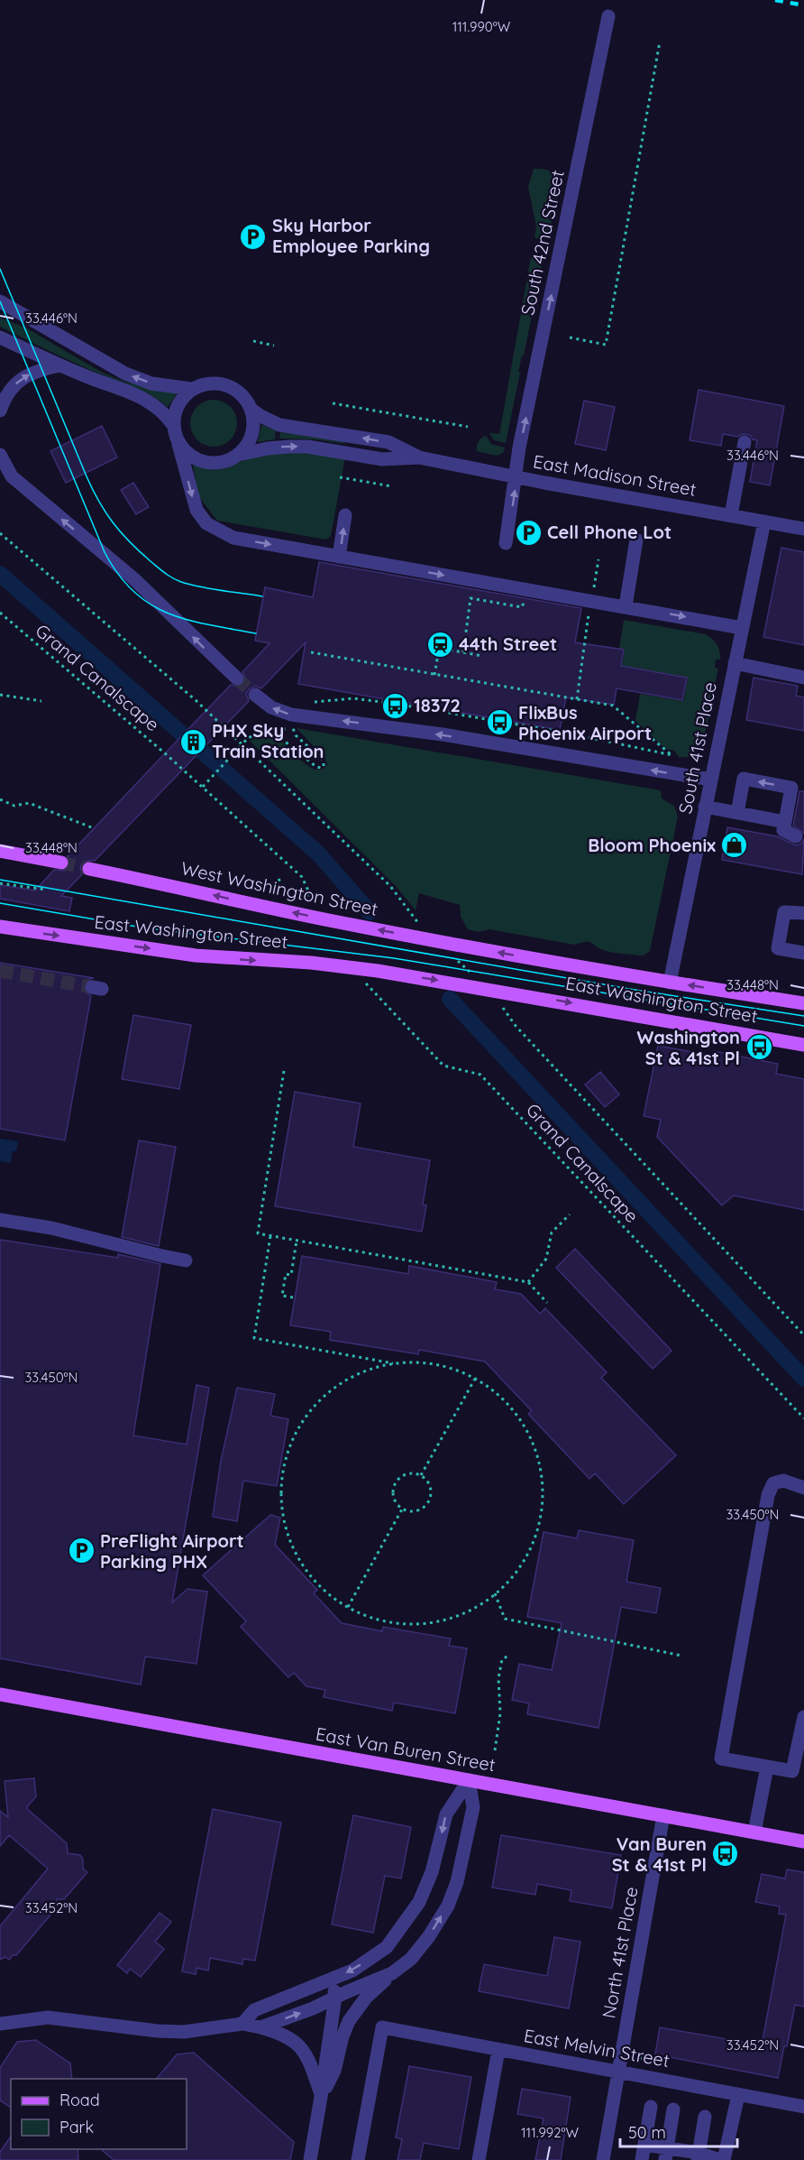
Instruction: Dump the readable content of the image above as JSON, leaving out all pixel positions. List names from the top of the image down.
{
  "streets": {
    "main road": ["West Washington Street", "East Washington Street", "East Van Buren Street"],
    "street": [
      "South 42nd Street",
      "East Madison Street",
      "South 41st Place",
      "North 41st Place",
      "East Melvin Street"
    ],
    "path": ["Grand Canalscape"]
  },
  "crossings": [
    ["South 42nd Street", "East Madison Street"],
    ["East Madison Street", "South 41st Place"],
    ["South 41st Place", "East Washington Street"],
    ["West Washington Street", "East Washington Street"],
    ["East Van Buren Street", "North 41st Place"],
    ["North 41st Place", "East Melvin Street"]
  ],
  "one_way": ["South 42nd Street", "West Washington Street"],
  "places": {
    "parking": ["Sky Harbor Employee Parking", "Cell Phone Lot", "PreFlight Airport Parking PHX"],
    "station": ["44th Street"],
    "bus stop": [
      "18372",
      "FlixBus Phoenix Airport",
      "Washington St & 41st Pl",
      "Van Buren St & 41st Pl"
    ],
    "building": ["PHX Sky Train Station"],
    "shop": ["Bloom Phoenix"]
  },
  "legend": ["Road", "Park"],
  "scale_bar": "50 m",
  "coordinates": [
    "111.990°W",
    "33.446°N",
    "33.448°N",
    "33.450°N",
    "33.452°N",
    "111.992°W"
  ]
}
